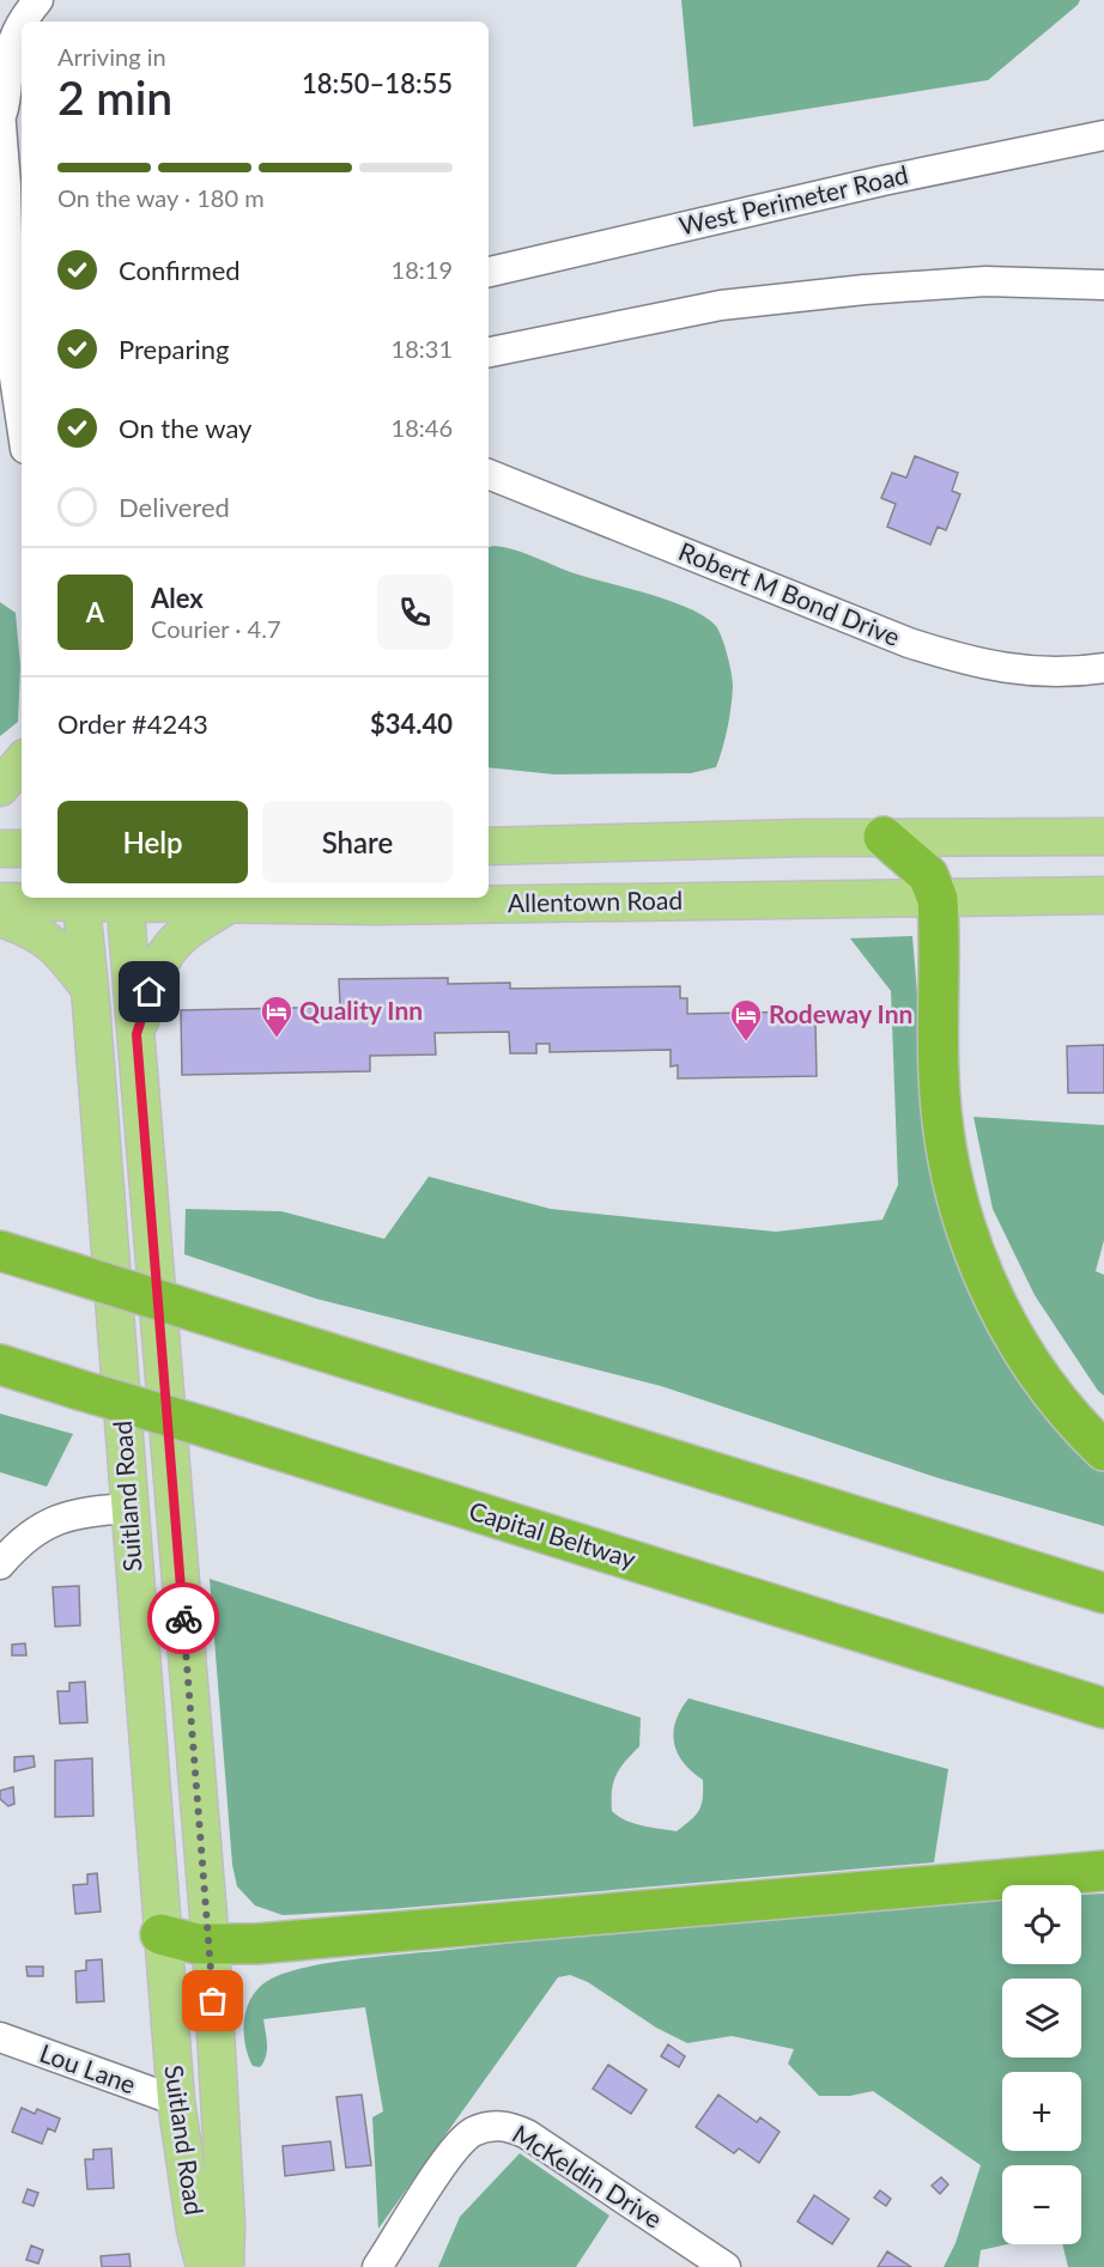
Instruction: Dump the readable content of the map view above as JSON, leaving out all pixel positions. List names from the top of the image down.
{
  "streets": {
    "highway": ["Capital Beltway"],
    "main road": ["Allentown Road", "Suitland Road"],
    "street": [
      "West Perimeter Road",
      "Robert M Bond Drive",
      "Lou Lane",
      "McKeldin Drive"
    ]
  },
  "crossings": [
    ["Allentown Road", "Suitland Road"],
    ["Suitland Road", "Lou Lane"]
  ],
  "places": {
    "hotel": ["Quality Inn", "Rodeway Inn"]
  },
  "page": {
    "heading": ["2 min", "Arriving in", "18:50–18:55"],
    "panel": [
      "Alex",
      "Courier · 4.7",
      "Order #4243",
      "$34.40"
    ],
    "bar": "On the way · 180 m",
    "list": [
      ["Confirmed", "18:19"],
      ["Preparing", "18:31"],
      ["On the way", "18:46"],
      "Delivered"
    ],
    "round": "A",
    "buttons": ["Help", "Share"],
    "map_buttons": ["+", "−"]
  }
}
